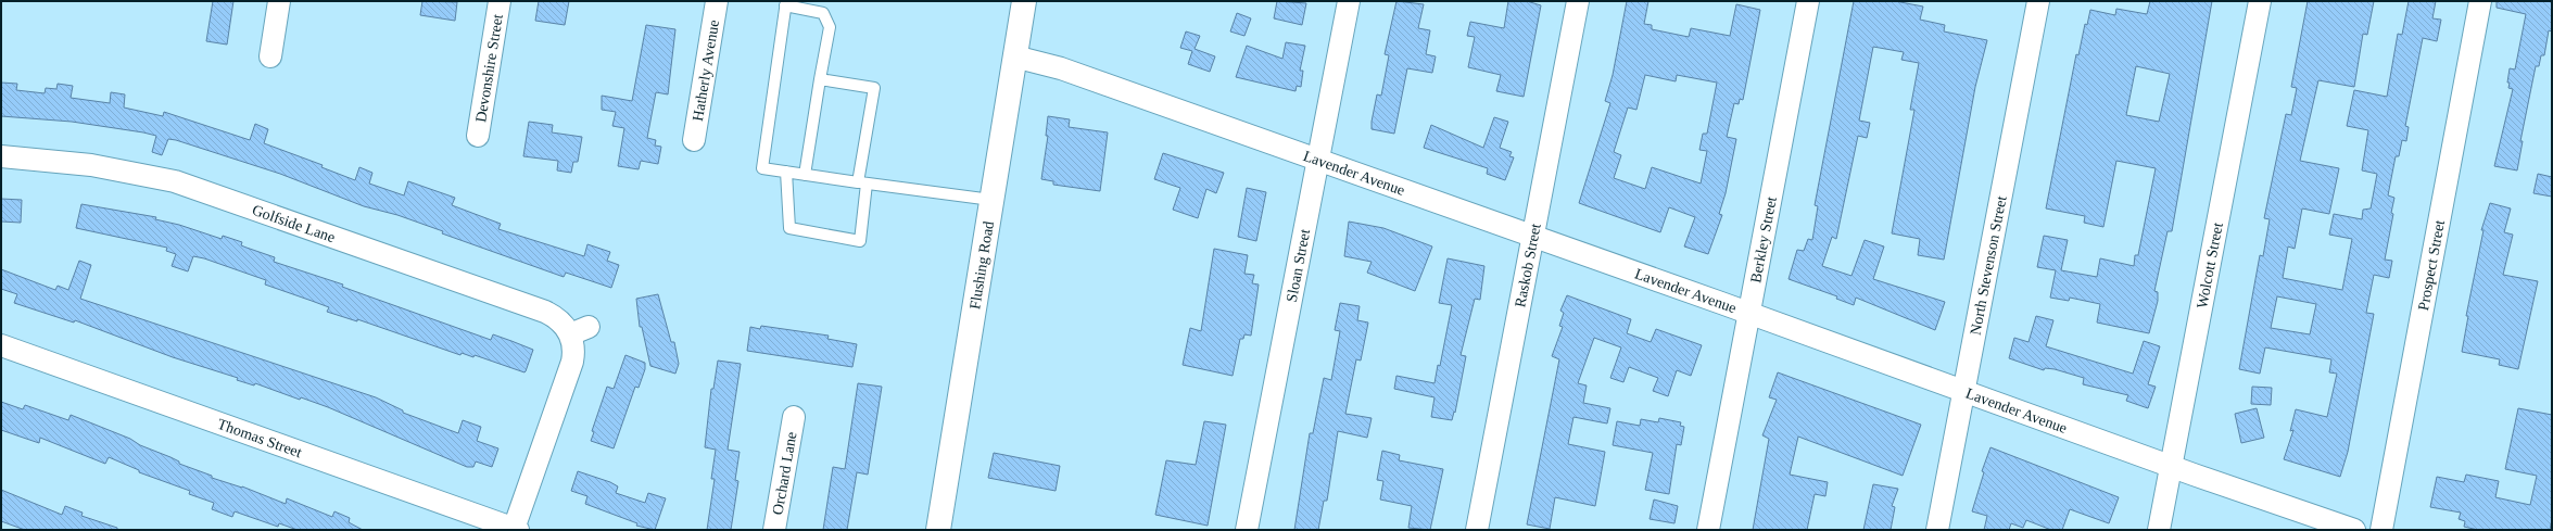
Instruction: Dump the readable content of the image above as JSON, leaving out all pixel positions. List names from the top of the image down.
{
  "streets": {
    "main road": ["Flushing Road"],
    "street": [
      "Devonshire Street",
      "Hatherly Avenue",
      "Lavender Avenue",
      "Golfside Lane",
      "Berkley Street",
      "Sloan Street",
      "Raskob Street",
      "North Stevenson Street",
      "Wolcott Street",
      "Prospect Street",
      "Thomas Street",
      "Orchard Lane"
    ]
  },
  "crossings": [
    ["Lavender Avenue", "Berkley Street"],
    ["Lavender Avenue", "Flushing Road"],
    ["Lavender Avenue", "Sloan Street"],
    ["Lavender Avenue", "Raskob Street"],
    ["Lavender Avenue", "North Stevenson Street"],
    ["Lavender Avenue", "Wolcott Street"],
    ["Golfside Lane", "Thomas Street"]
  ]
}
